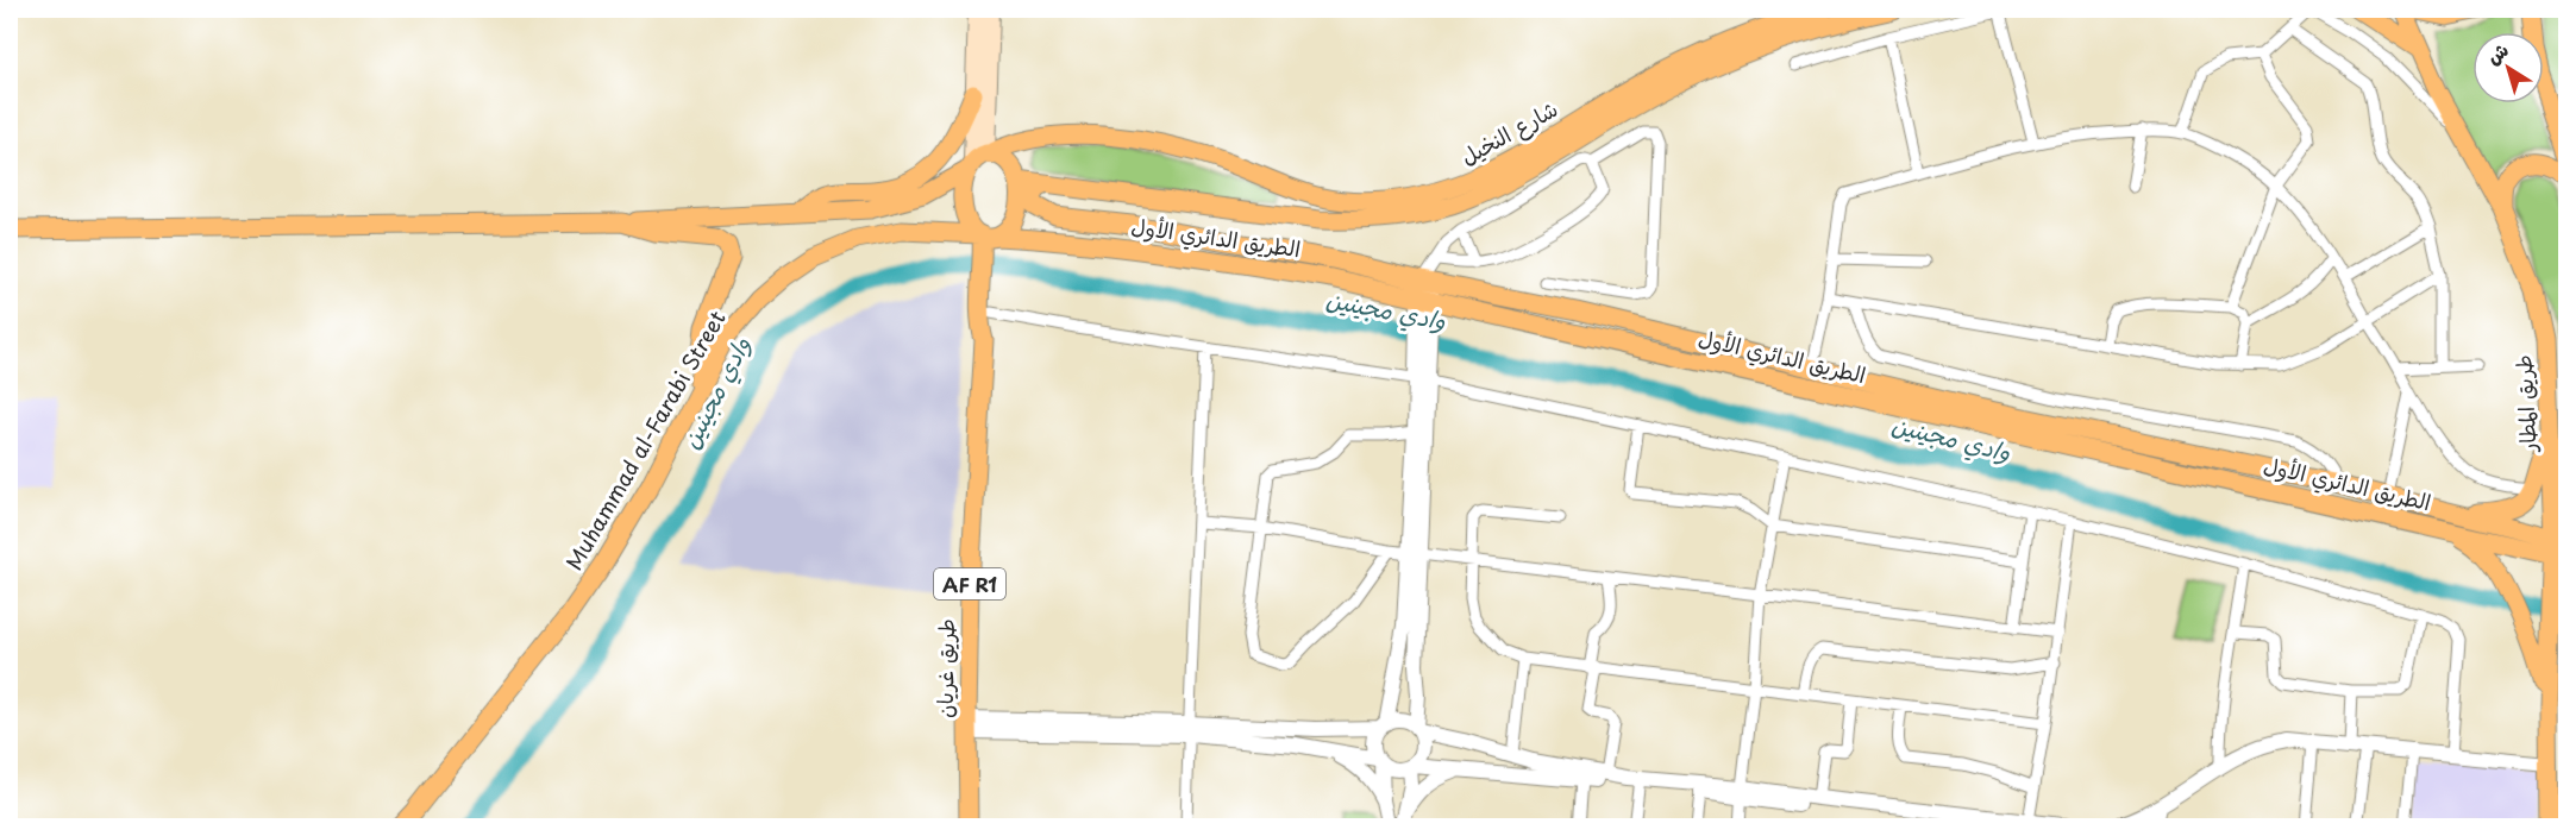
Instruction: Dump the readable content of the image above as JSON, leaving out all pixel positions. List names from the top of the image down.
{
  "streets": {
    "main road": [
      "شارع النخيل",
      "الطريق الدائري الأول",
      "طريق المطار",
      "Muhammad al-Farabi Street",
      "AF R1",
      "طريق غريان"
    ]
  },
  "crossings": [
    ["شارع النخيل", "الطريق الدائري الأول"],
    ["شارع النخيل", "Muhammad al-Farabi Street"],
    ["شارع النخيل", "طريق غريان"],
    ["الطريق الدائري الأول", "طريق المطار"],
    ["الطريق الدائري الأول", "Muhammad al-Farabi Street"],
    ["الطريق الدائري الأول", "طريق غريان"],
    ["Muhammad al-Farabi Street", "طريق غريان"]
  ],
  "water": ["وادي مجينين"],
  "north": "top left"
}
